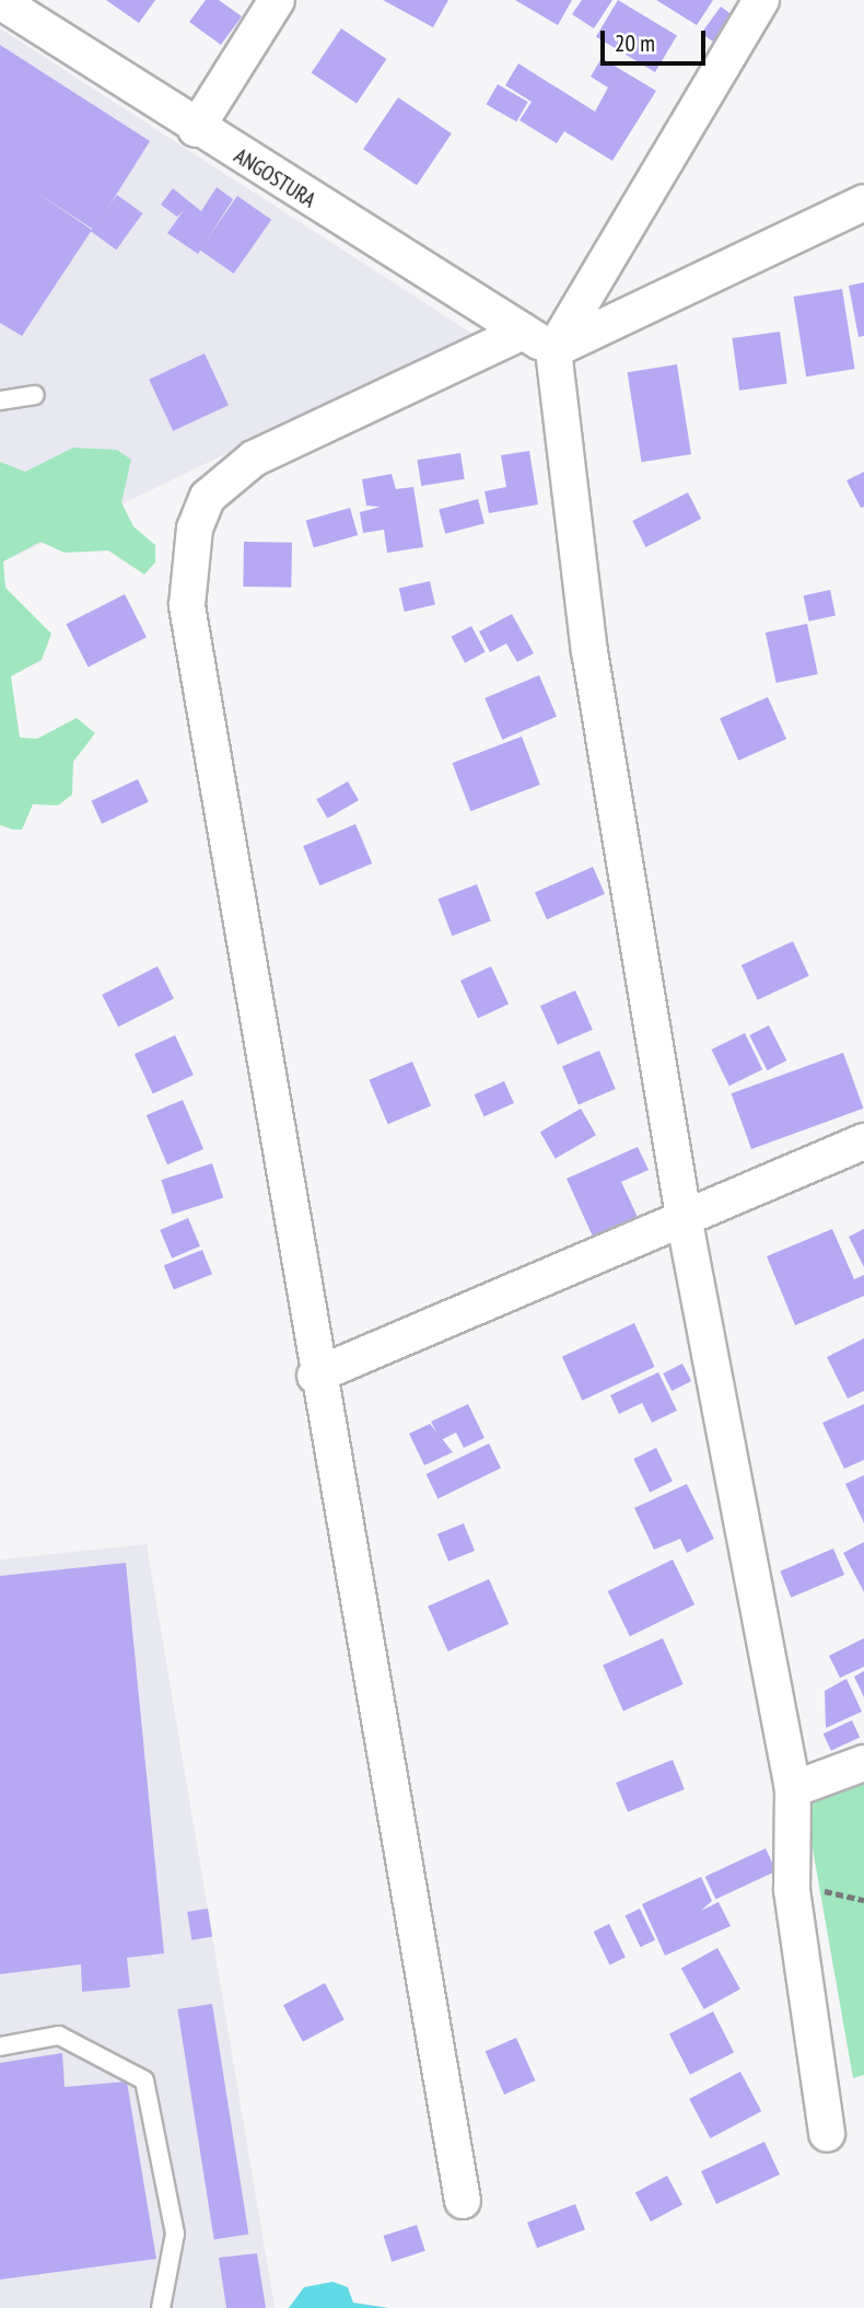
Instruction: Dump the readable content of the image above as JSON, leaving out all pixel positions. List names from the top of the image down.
{
  "streets": {
    "street": ["ANGOSTURA"]
  },
  "scale_bar": "20 m"
}
